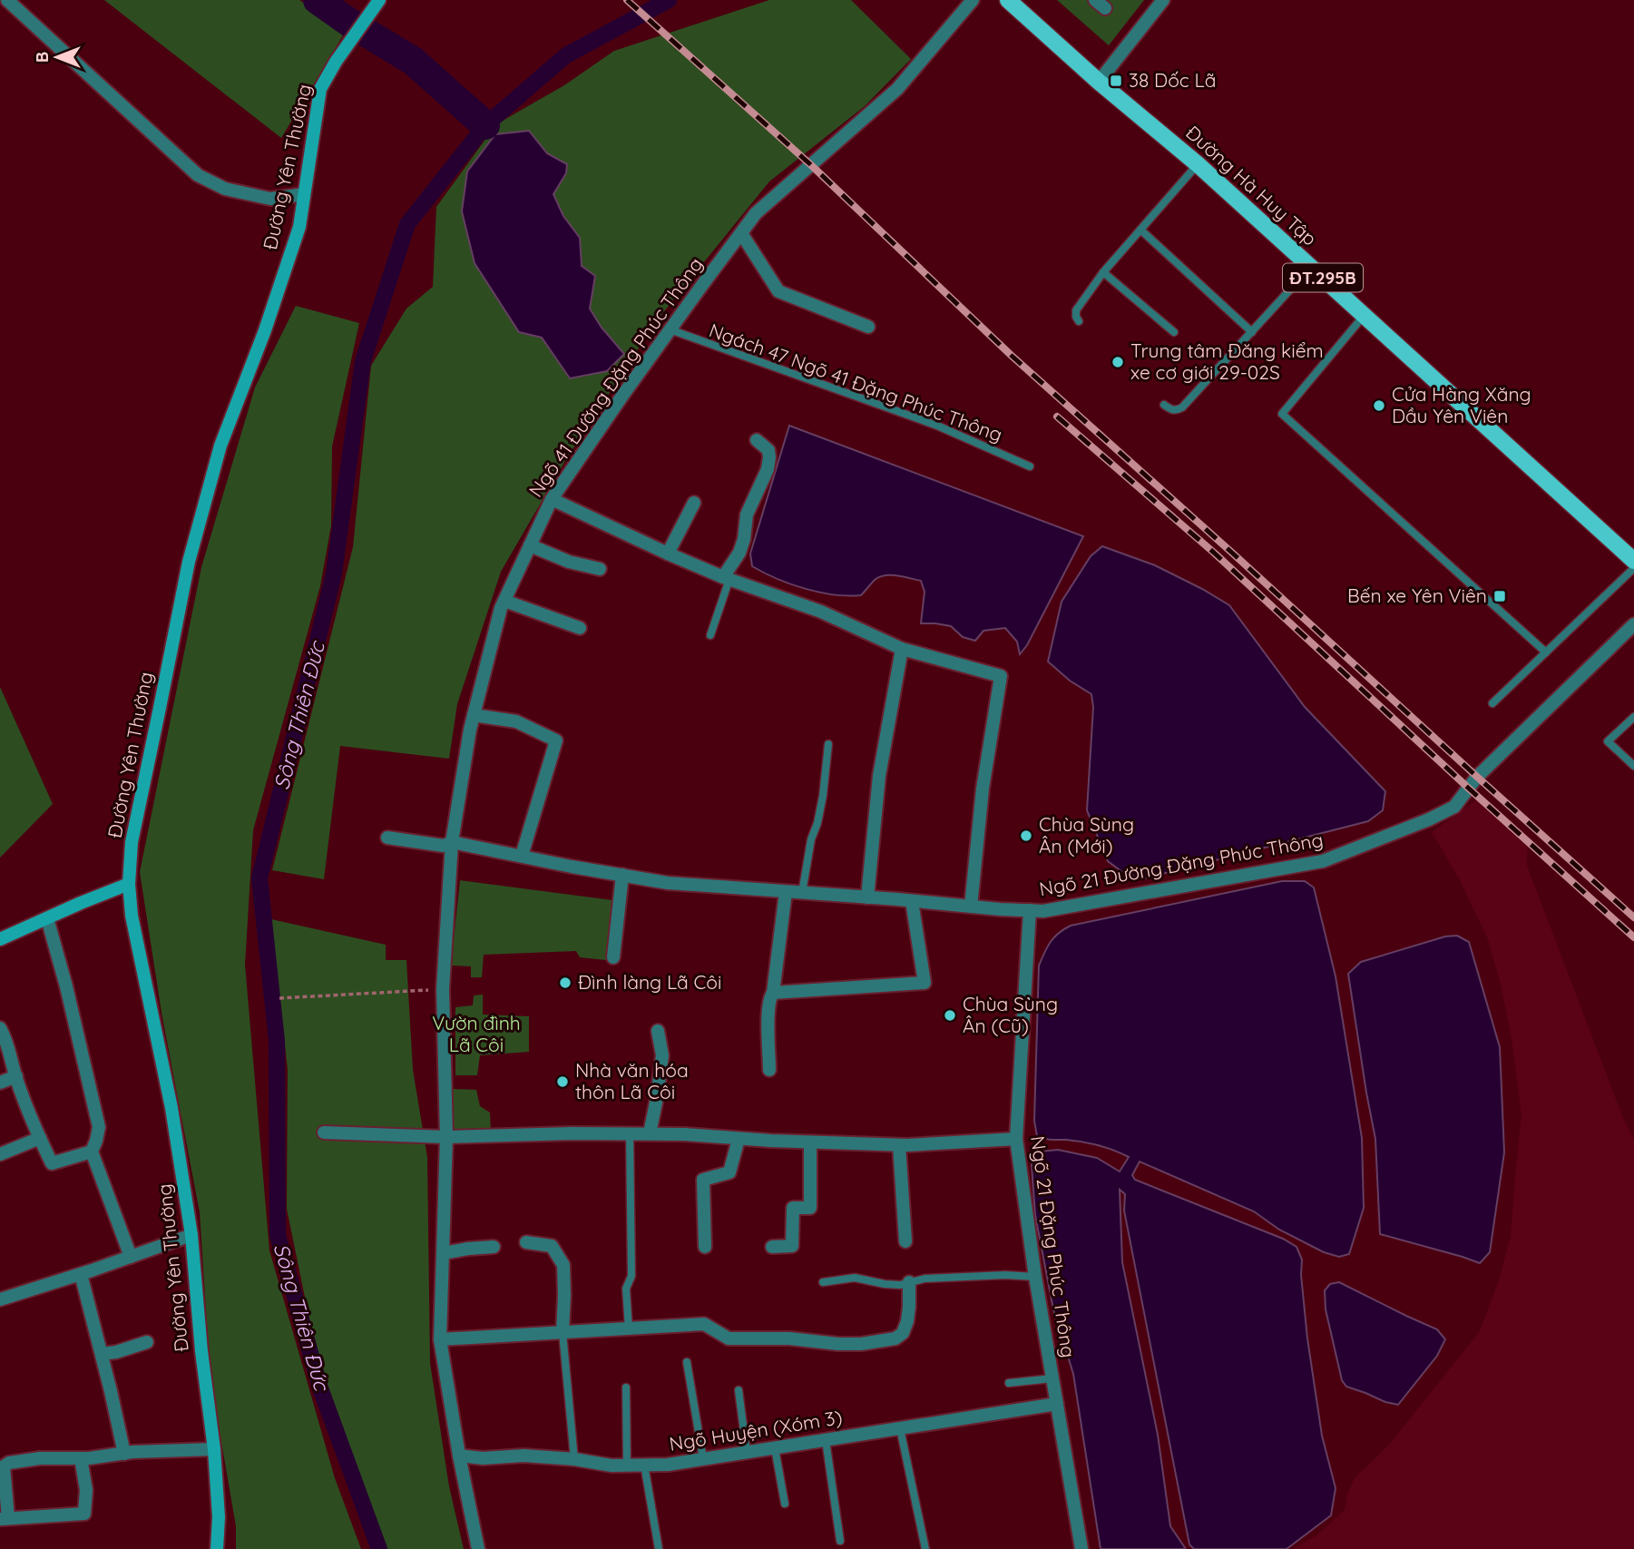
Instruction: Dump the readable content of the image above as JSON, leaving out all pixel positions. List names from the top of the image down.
{
  "streets": {
    "main road": ["Đường Yên Thường", "Đường Hà Huy Tập", "ĐT.295B"],
    "street": [
      "Ngõ 41 Đường Đặng Phúc Thông",
      "Ngõ 21 Đường Đặng Phúc Thông",
      "Ngõ 21 Đặng Phúc Thông",
      "Ngõ Huyện (Xóm 3)"
    ],
    "lane": ["Ngách 47 Ngõ 41 Đặng Phúc Thông"]
  },
  "crossings": [
    ["Ngõ 41 Đường Đặng Phúc Thông", "Ngách 47 Ngõ 41 Đặng Phúc Thông"],
    ["Ngõ 41 Đường Đặng Phúc Thông", "Ngõ 21 Đường Đặng Phúc Thông"],
    ["Ngõ 41 Đường Đặng Phúc Thông", "Ngõ Huyện (Xóm 3)"],
    ["Ngõ 21 Đường Đặng Phúc Thông", "Ngõ 21 Đặng Phúc Thông"],
    ["Ngõ 21 Đặng Phúc Thông", "Ngõ Huyện (Xóm 3)"]
  ],
  "water": ["Sông Thiên Đức"],
  "parks": ["Vườn đình Lã Côi"],
  "places": {
    "transit": ["38 Dốc Lã", "Bến xe Yên Viên"],
    "other": [
      "Trung tâm Đăng kiểm xe cơ giới 29-02S",
      "Cửa Hàng Xăng Dầu Yên Viên",
      "Chùa Sùng Ân (Mới)",
      "Đình làng Lã Côi",
      "Chùa Sùng Ân (Cũ)",
      "Nhà văn hóa thôn Lã Côi"
    ]
  },
  "north": "left"
}
